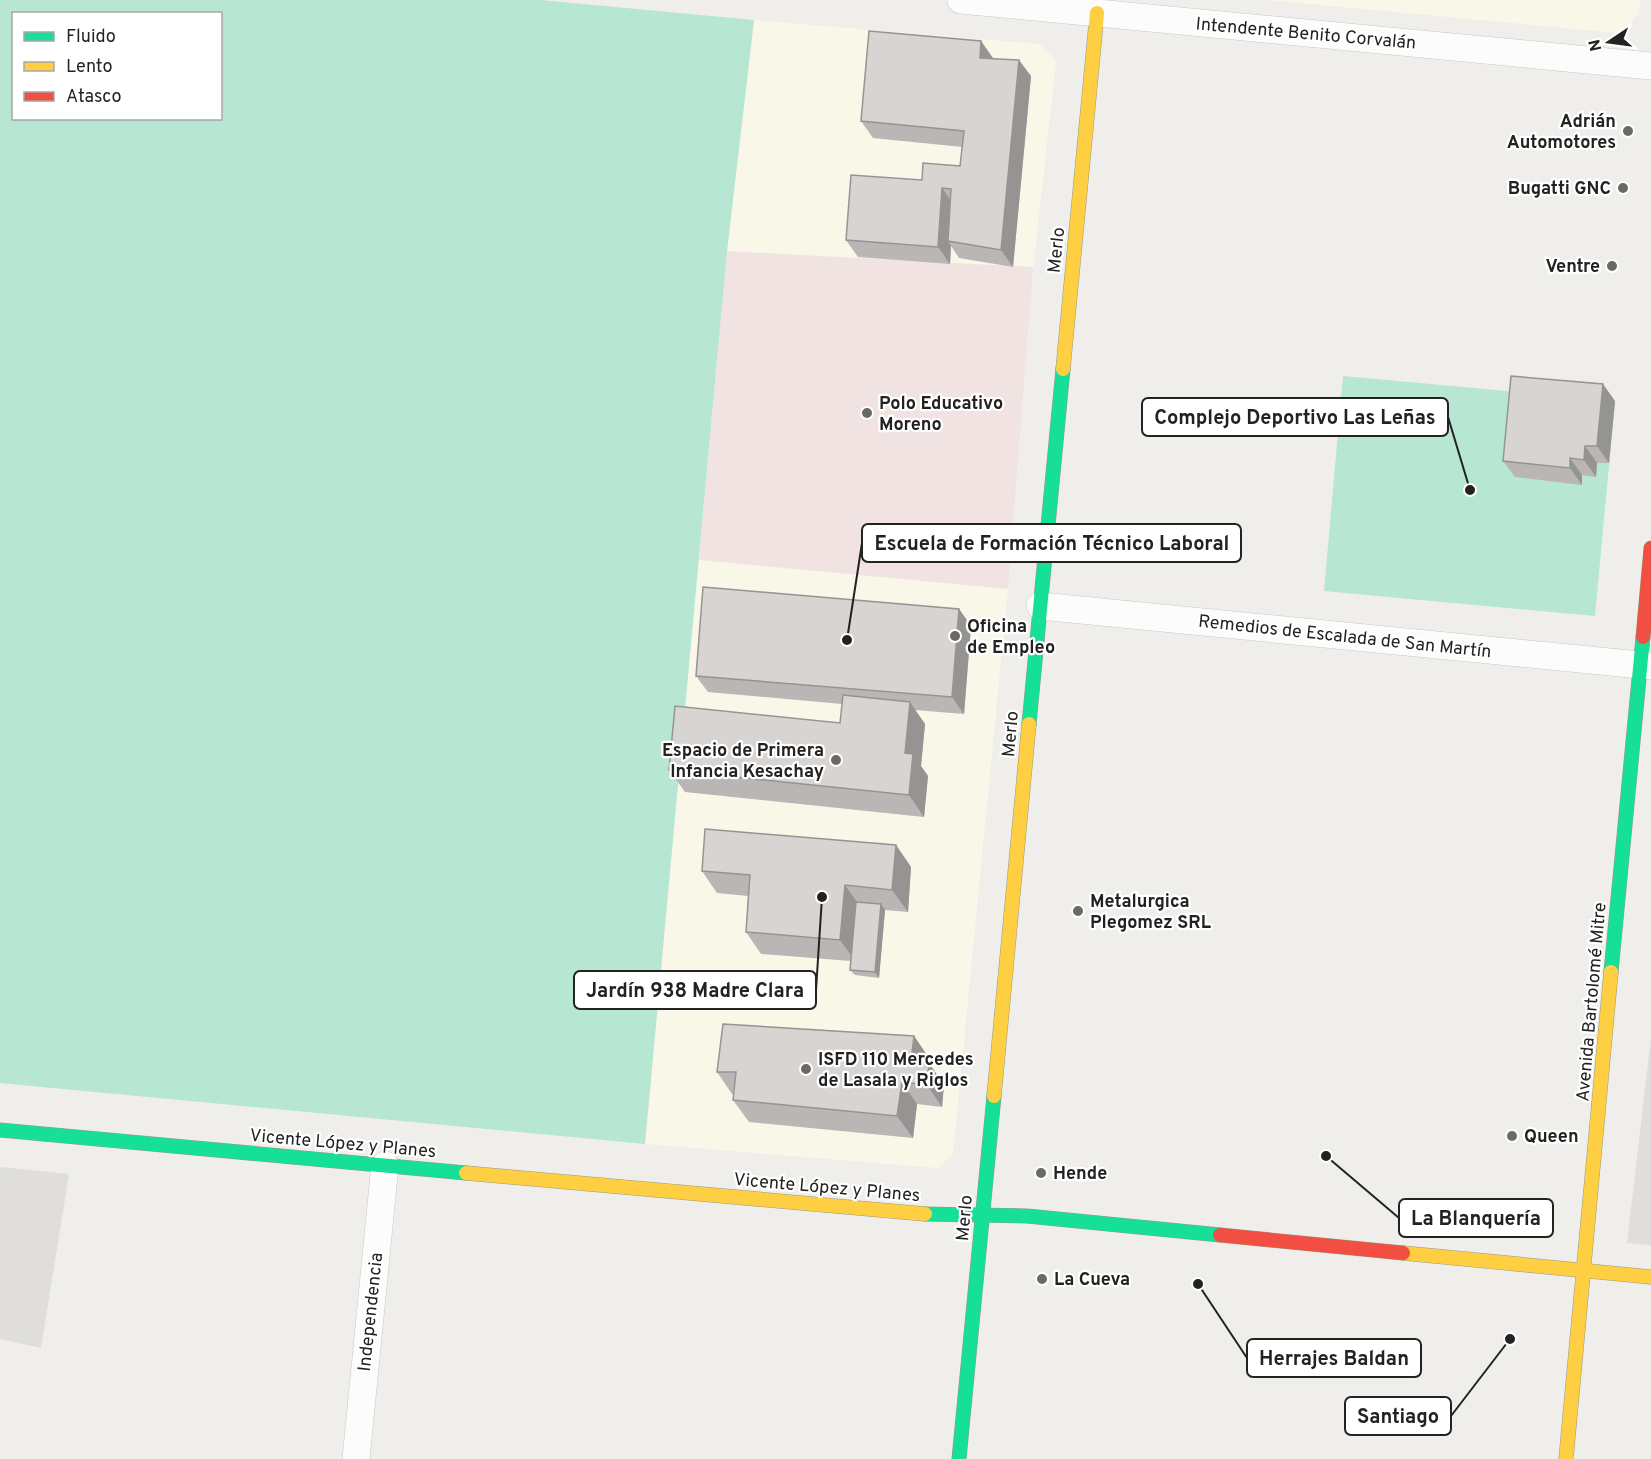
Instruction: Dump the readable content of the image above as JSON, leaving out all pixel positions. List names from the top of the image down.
{
  "streets": {
    "street": [
      "Intendente Benito Corvalán",
      "Merlo",
      "Remedios de Escalada de San Martín",
      "Avenida Bartolomé Mitre",
      "Vicente López y Planes",
      "Independencia"
    ]
  },
  "crossings": [
    ["Intendente Benito Corvalán", "Merlo"],
    ["Merlo", "Remedios de Escalada de San Martín"],
    ["Merlo", "Vicente López y Planes"],
    ["Remedios de Escalada de San Martín", "Avenida Bartolomé Mitre"],
    ["Avenida Bartolomé Mitre", "Vicente López y Planes"],
    ["Vicente López y Planes", "Independencia"]
  ],
  "places": [
    "Adrián Automotores",
    "Bugatti GNC",
    "Ventre",
    "Polo Educativo Moreno",
    "Complejo Deportivo Las Leñas",
    "Oficina de Empleo",
    "Escuela de Formación Técnico Laboral",
    "Espacio de Primera Infancia Kesachay",
    "Jardín 938 Madre Clara",
    "Metalurgica Plegomez SRL",
    "ISFD 110 Mercedes de Lasala y Riglos",
    "Queen",
    "La Blanquería",
    "Hende",
    "La Cueva",
    "Herrajes Baldan",
    "Santiago"
  ],
  "legend": ["Fluido", "Lento", "Atasco"],
  "north": "left"
}
